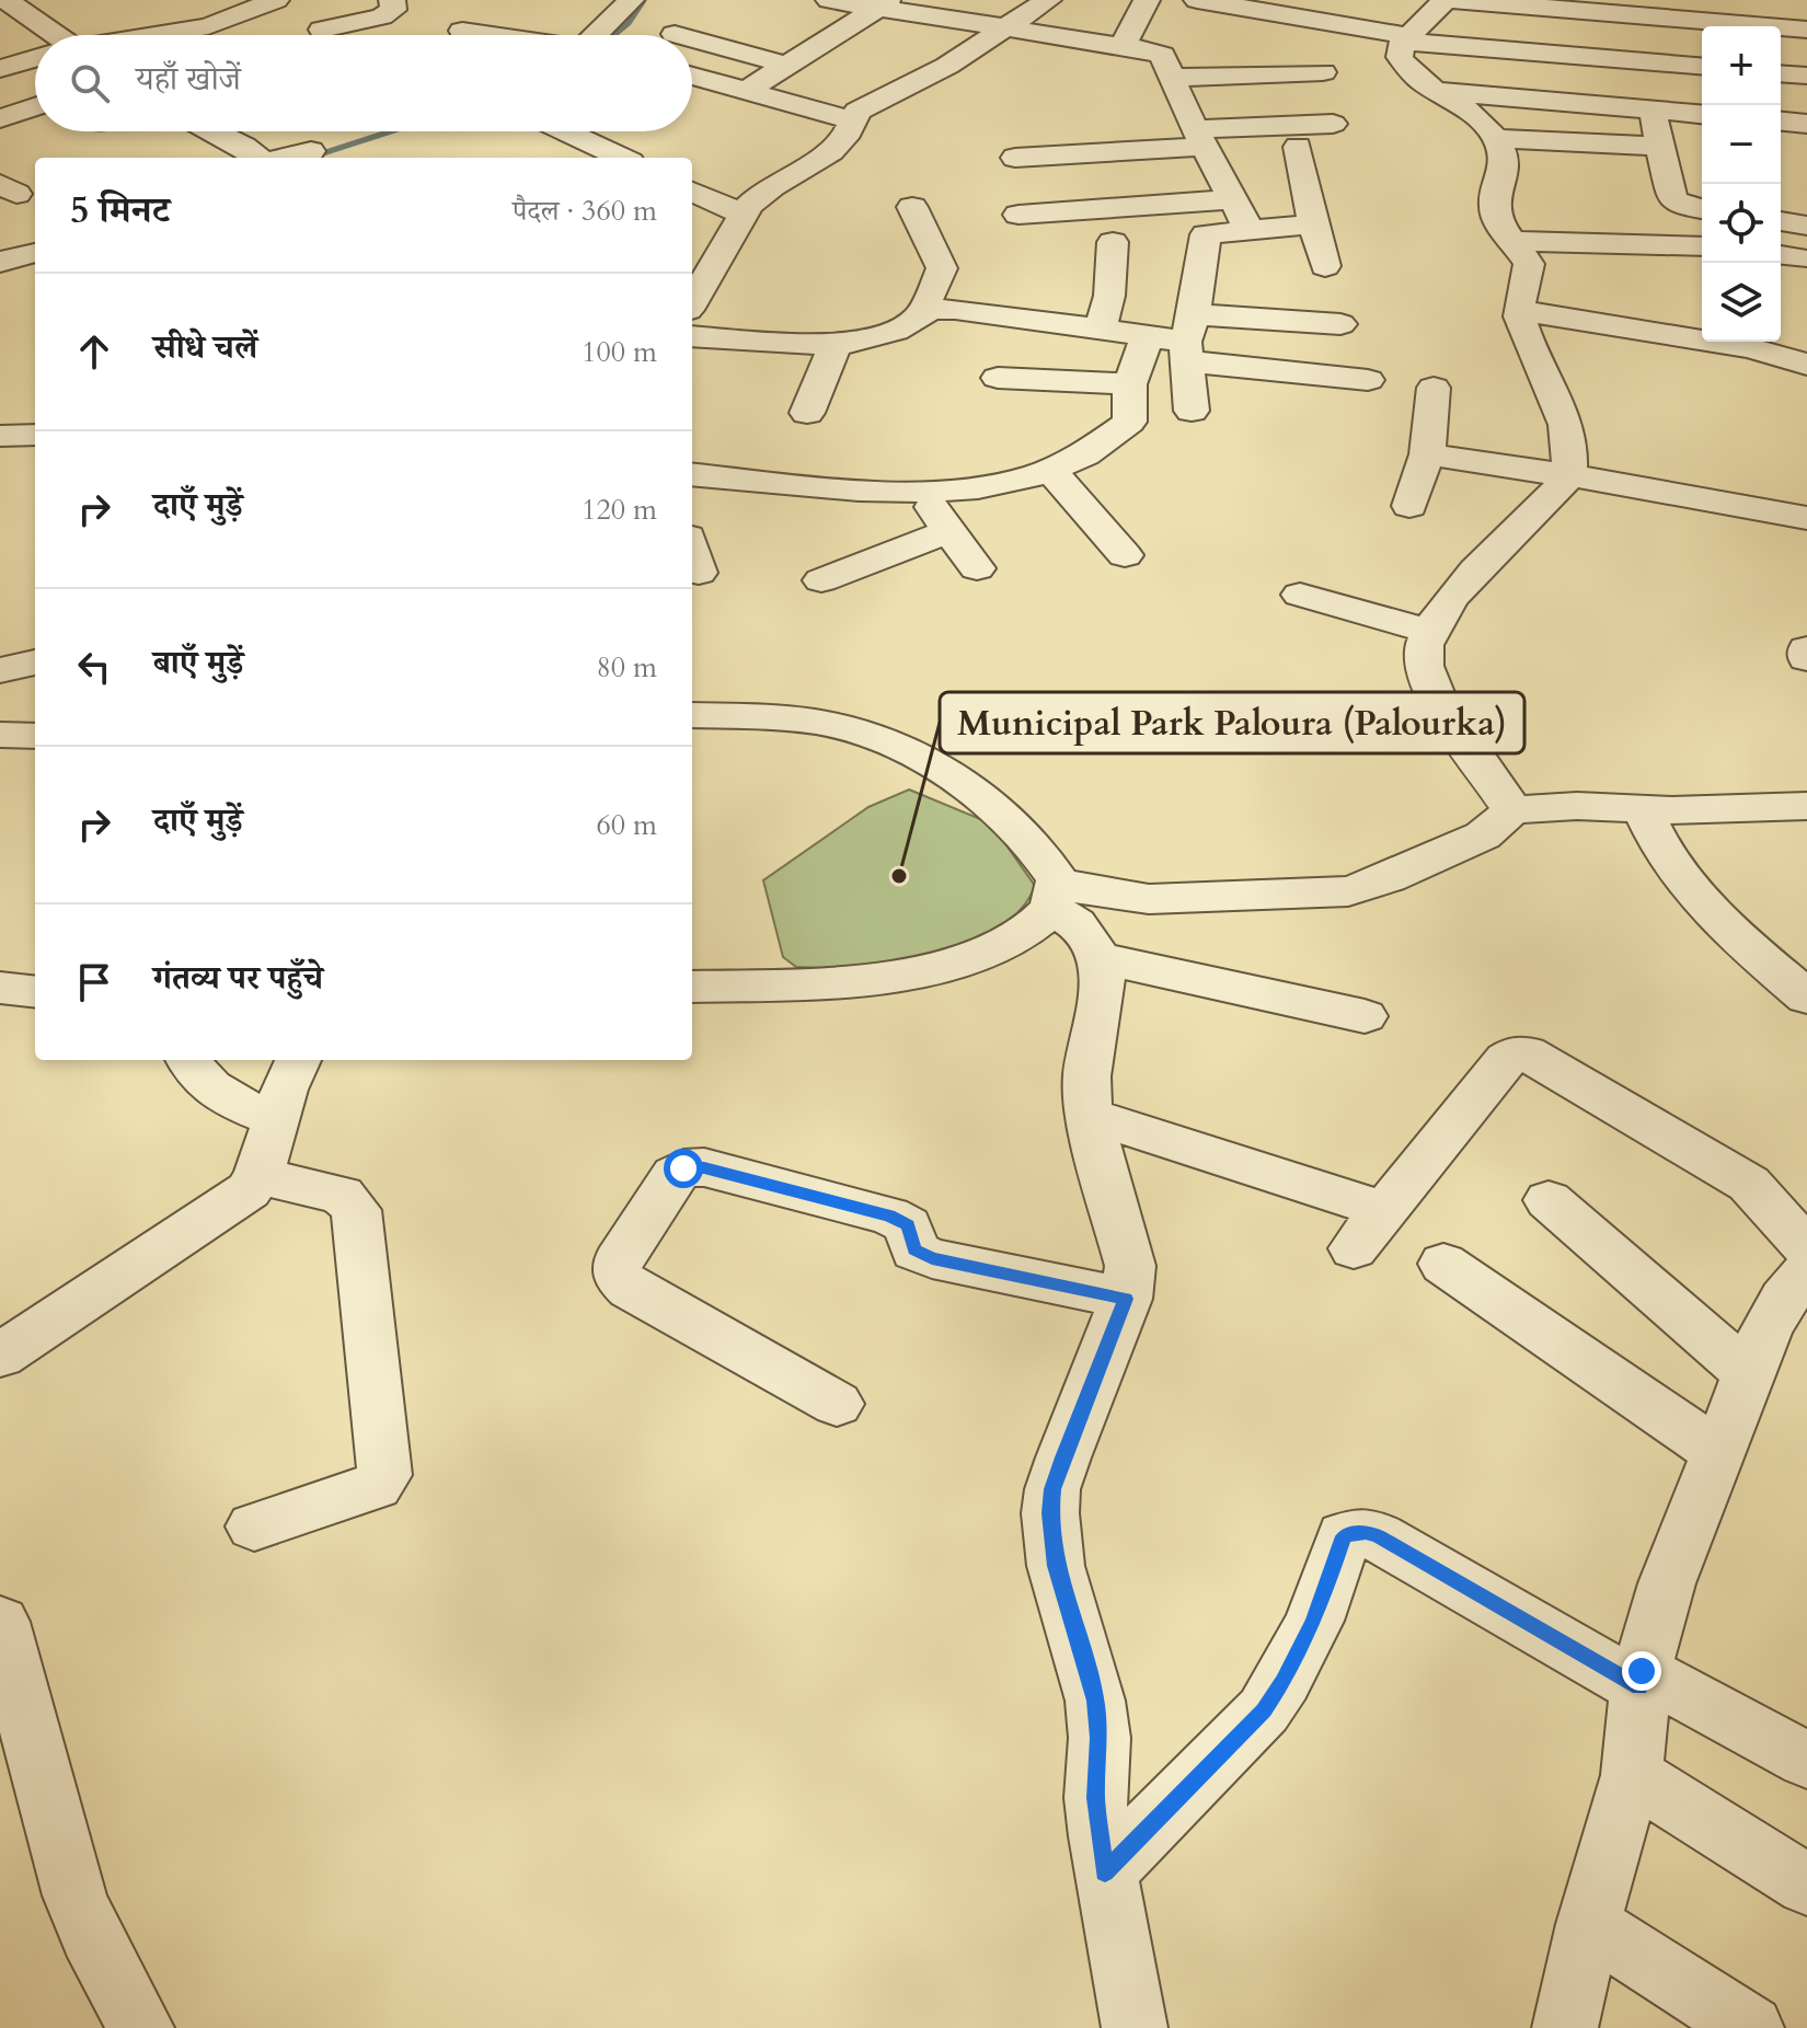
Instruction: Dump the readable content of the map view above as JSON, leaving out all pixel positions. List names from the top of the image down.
{
  "places": ["Municipal Park Paloura (Palourka)"],
  "page": {
    "map_buttons": ["+", "−"],
    "search": "यहाँ खोजें",
    "heading": ["5 मिनट", "पैदल · 360 m"],
    "list": [
      ["सीधे चलें", "100 m"],
      ["दाएँ मुड़ें", "120 m"],
      ["बाएँ मुड़ें", "80 m"],
      ["दाएँ मुड़ें", "60 m"],
      "गंतव्य पर पहुँचे"
    ]
  }
}
